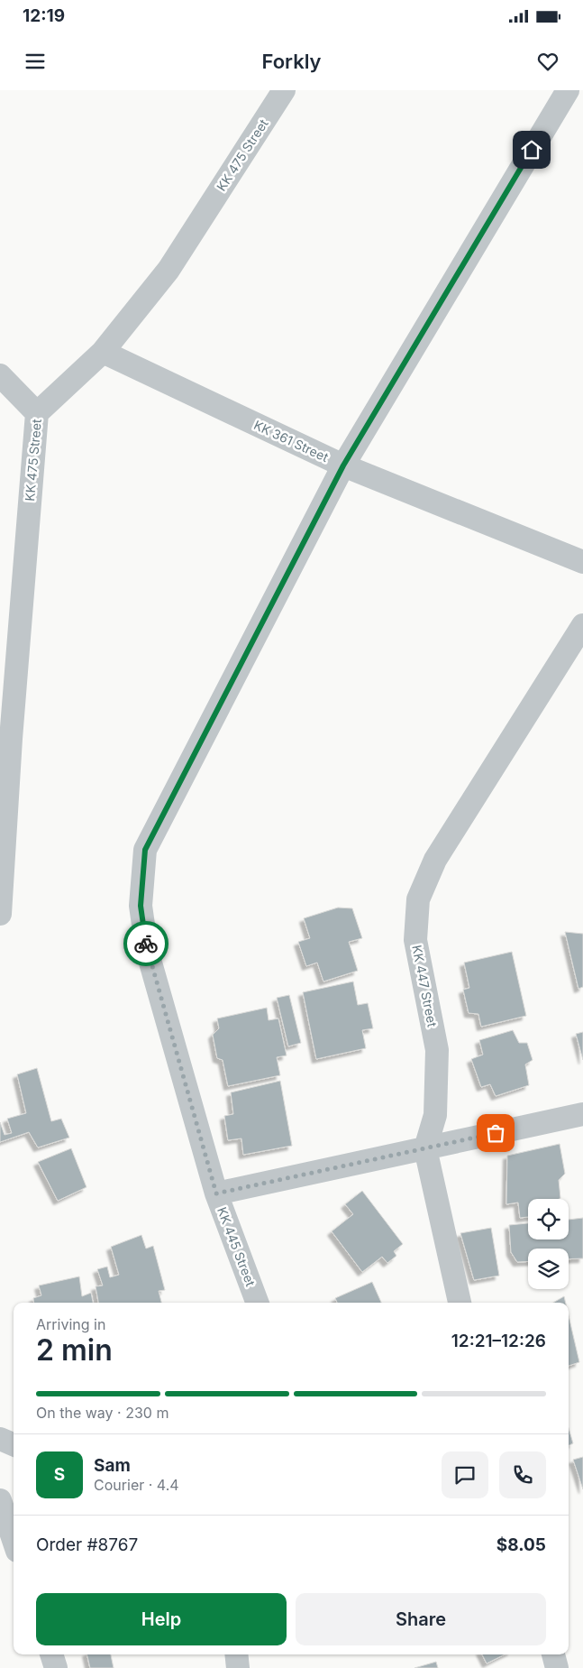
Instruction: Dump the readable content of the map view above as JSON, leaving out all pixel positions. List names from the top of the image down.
{
  "streets": {
    "street": [
      "KK 475 Street",
      "KK 361 Street",
      "KK 447 Street",
      "KK 445 Street"
    ]
  },
  "crossings": [
    ["KK 475 Street", "KK 361 Street"],
    ["KK 361 Street", "KK 445 Street"]
  ],
  "page": {
    "status": "12:19",
    "header": "Forkly",
    "heading": ["2 min", "Arriving in", "12:21–12:26"],
    "panel": [
      "Sam",
      "Courier · 4.4",
      "Order #8767",
      "$8.05"
    ],
    "bar": "On the way · 230 m",
    "round": "S",
    "buttons": ["Help", "Share"]
  }
}
